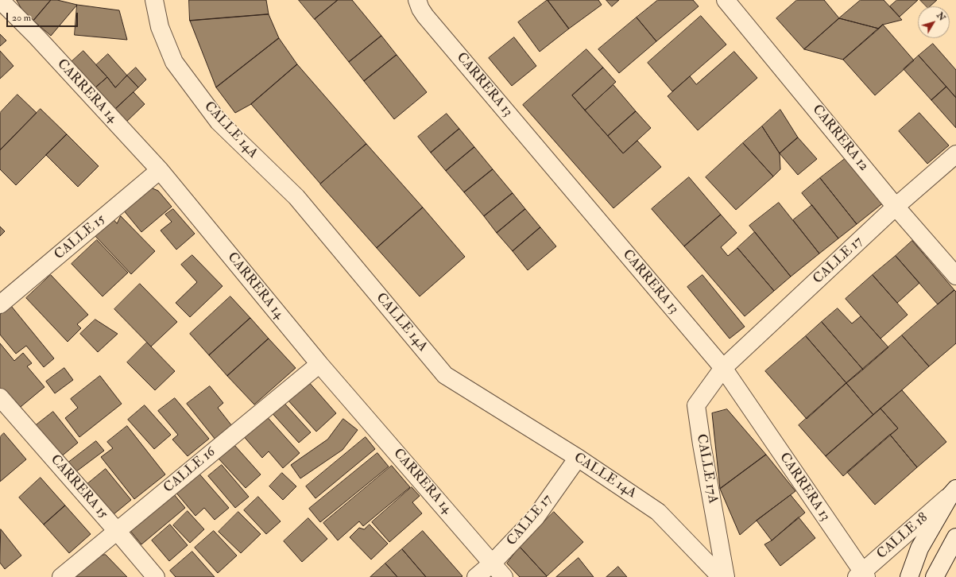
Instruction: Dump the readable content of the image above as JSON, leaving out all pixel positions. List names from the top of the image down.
{
  "streets": {
    "street": [
      "CARRERA 13",
      "CARRERA 14",
      "CALLE 14A",
      "CARRERA 12",
      "CALLE 15",
      "CALLE 17",
      "CALLE 17A",
      "CALLE 16",
      "CARRERA 15",
      "CALLE 18"
    ]
  },
  "crossings": [
    ["CARRERA 13", "CALLE 17"],
    ["CARRERA 13", "CALLE 17A"],
    ["CARRERA 13", "CALLE 18"],
    ["CARRERA 14", "CALLE 15"],
    ["CARRERA 14", "CALLE 17"],
    ["CARRERA 14", "CALLE 16"],
    ["CALLE 14A", "CALLE 17"],
    ["CARRERA 12", "CALLE 17"],
    ["CALLE 17", "CALLE 17A"],
    ["CALLE 16", "CARRERA 15"]
  ],
  "scale_bar": "20 m",
  "north": "top right"
}
